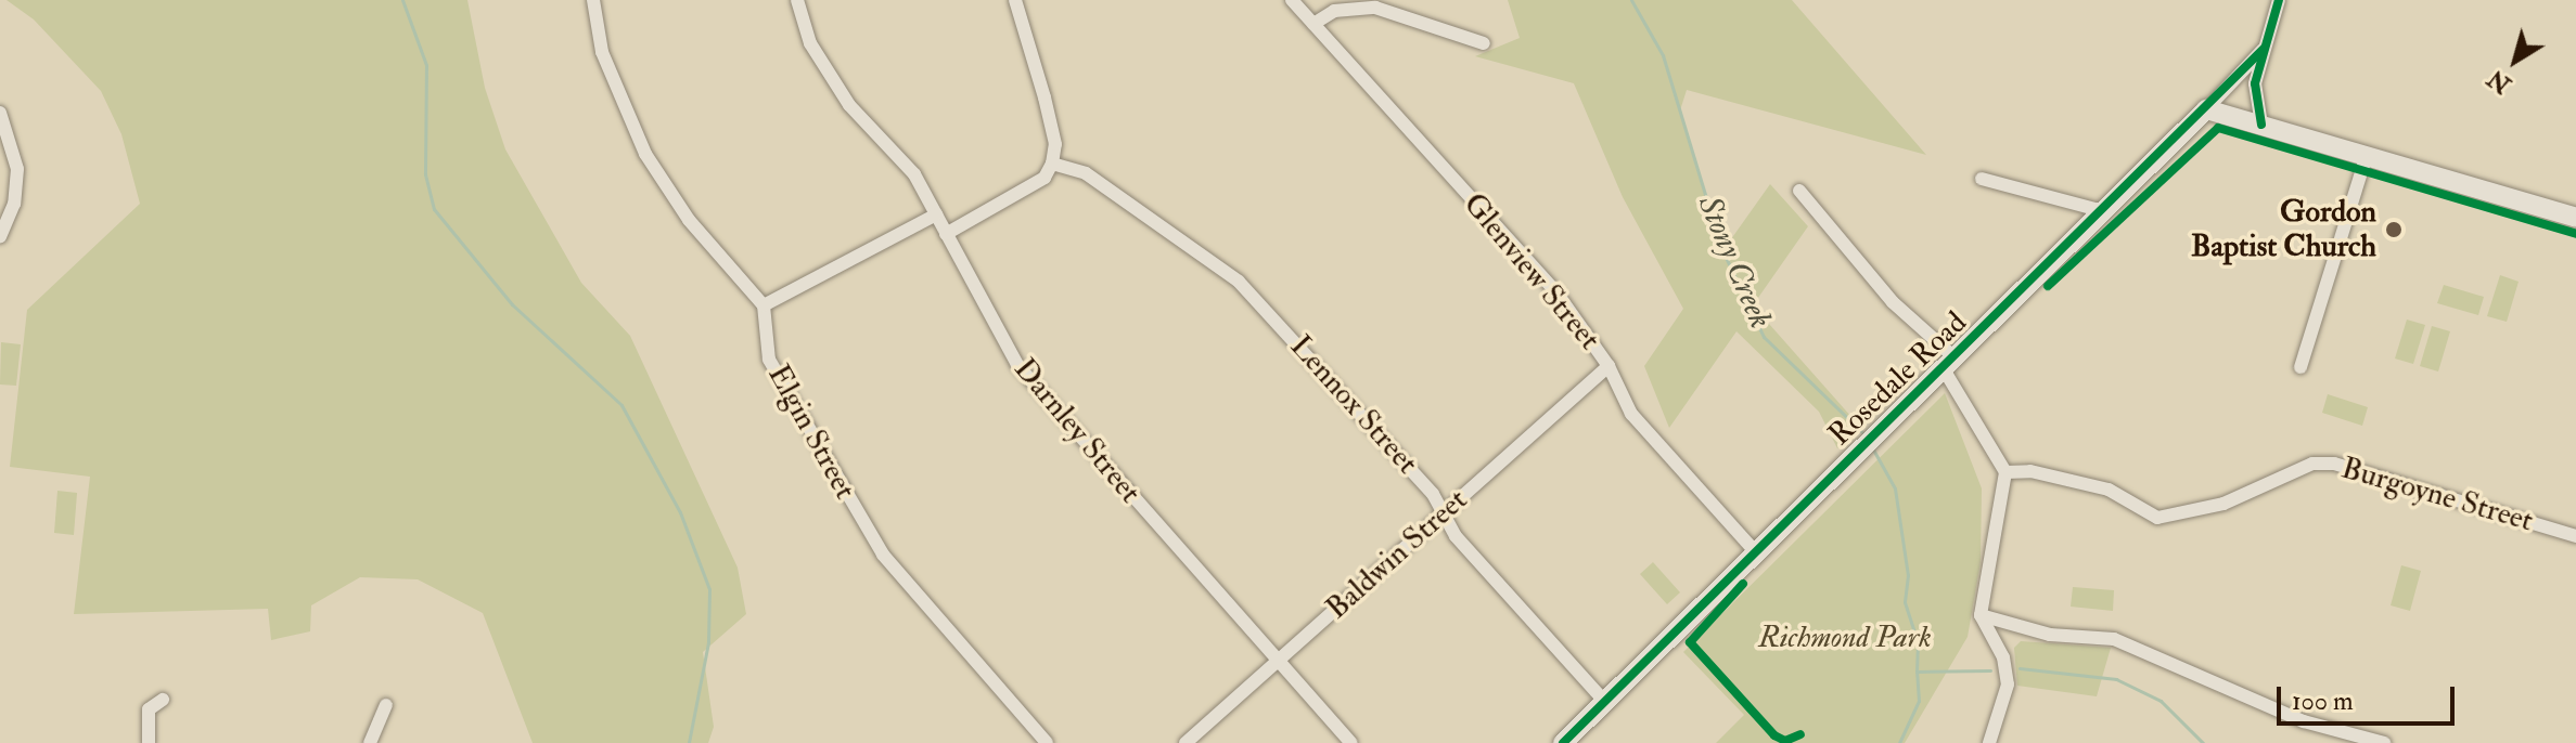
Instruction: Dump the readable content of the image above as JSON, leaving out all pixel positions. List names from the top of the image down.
{
  "streets": {
    "street": [
      "Glenview Street",
      "Rosedale Road",
      "Lennox Street",
      "Darnley Street",
      "Elgin Street",
      "Burgoyne Street",
      "Baldwin Street"
    ]
  },
  "crossings": [
    ["Glenview Street", "Rosedale Road"],
    ["Glenview Street", "Baldwin Street"],
    ["Rosedale Road", "Lennox Street"],
    ["Lennox Street", "Baldwin Street"],
    ["Darnley Street", "Baldwin Street"]
  ],
  "water": ["Stony Creek"],
  "parks": ["Richmond Park"],
  "places": ["Gordon Baptist Church"],
  "scale_bar": "100 m",
  "north": "bottom left"
}
